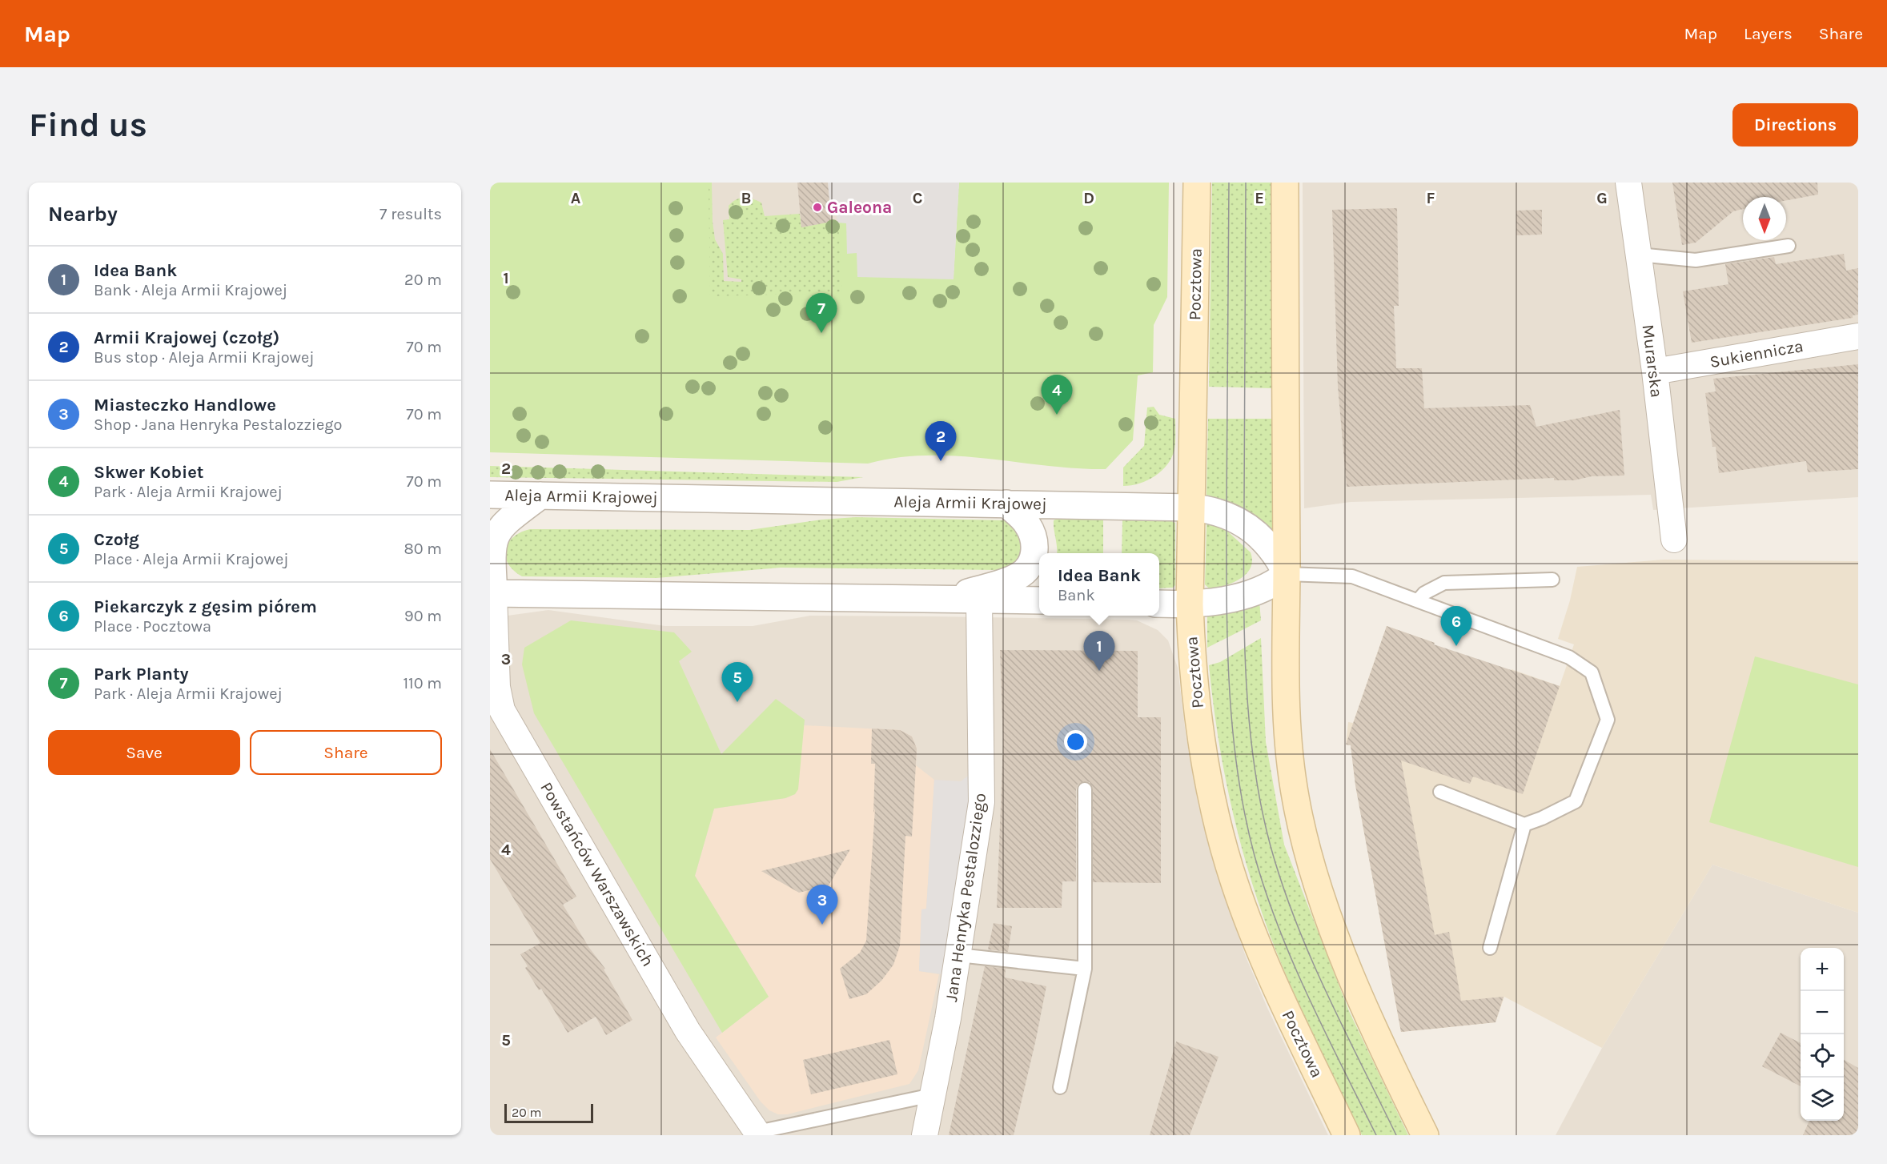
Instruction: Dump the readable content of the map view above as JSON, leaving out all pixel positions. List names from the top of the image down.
{
  "streets": {
    "main road": ["Pocztowa"],
    "street": [
      "Sukiennicza",
      "Murarska",
      "Aleja Armii Krajowej",
      "Powstańców Warszawskich",
      "Jana Henryka Pestalozziego"
    ]
  },
  "crossings": [
    ["Pocztowa", "Aleja Armii Krajowej"],
    ["Sukiennicza", "Murarska"]
  ],
  "places": ["Galeona"],
  "scale_bar": "20 m",
  "north": "bottom",
  "page": {
    "header": "Map",
    "nav": ["Map", "Layers", "Share"],
    "buttons": [
      "Directions",
      ["Save", "Share"]
    ],
    "title": "Find us",
    "heading": ["Nearby", "7 results"],
    "list": [
      {
        "mark": "1",
        "name": "Idea Bank",
        "note": "Bank · Aleja Armii Krajowej",
        "value": "20 m"
      },
      {
        "mark": "2",
        "name": "Armii Krajowej (czołg)",
        "note": "Bus stop · Aleja Armii Krajowej",
        "value": "70 m"
      },
      {
        "mark": "3",
        "name": "Miasteczko Handlowe",
        "note": "Shop · Jana Henryka Pestalozziego",
        "value": "70 m"
      },
      {
        "mark": "4",
        "name": "Skwer Kobiet",
        "note": "Park · Aleja Armii Krajowej",
        "value": "70 m"
      },
      {
        "mark": "5",
        "name": "Czołg",
        "note": "Place · Aleja Armii Krajowej",
        "value": "80 m"
      },
      {
        "mark": "6",
        "name": "Piekarczyk z gęsim piórem",
        "note": "Place · Pocztowa",
        "value": "90 m"
      },
      {
        "mark": "7",
        "name": "Park Planty",
        "note": "Park · Aleja Armii Krajowej",
        "value": "110 m"
      }
    ],
    "pins": [
      "7",
      "4",
      "2",
      "6",
      "1",
      "5",
      "3"
    ],
    "popup": ["Idea Bank", "Bank"],
    "map_buttons": ["+", "−"],
    "scale": "20 m"
  },
  "grid": {
    "columns": [
      "A",
      "B",
      "C",
      "D",
      "E",
      "F",
      "G"
    ],
    "rows": [
      "1",
      "2",
      "3",
      "4",
      "5"
    ]
  }
}
